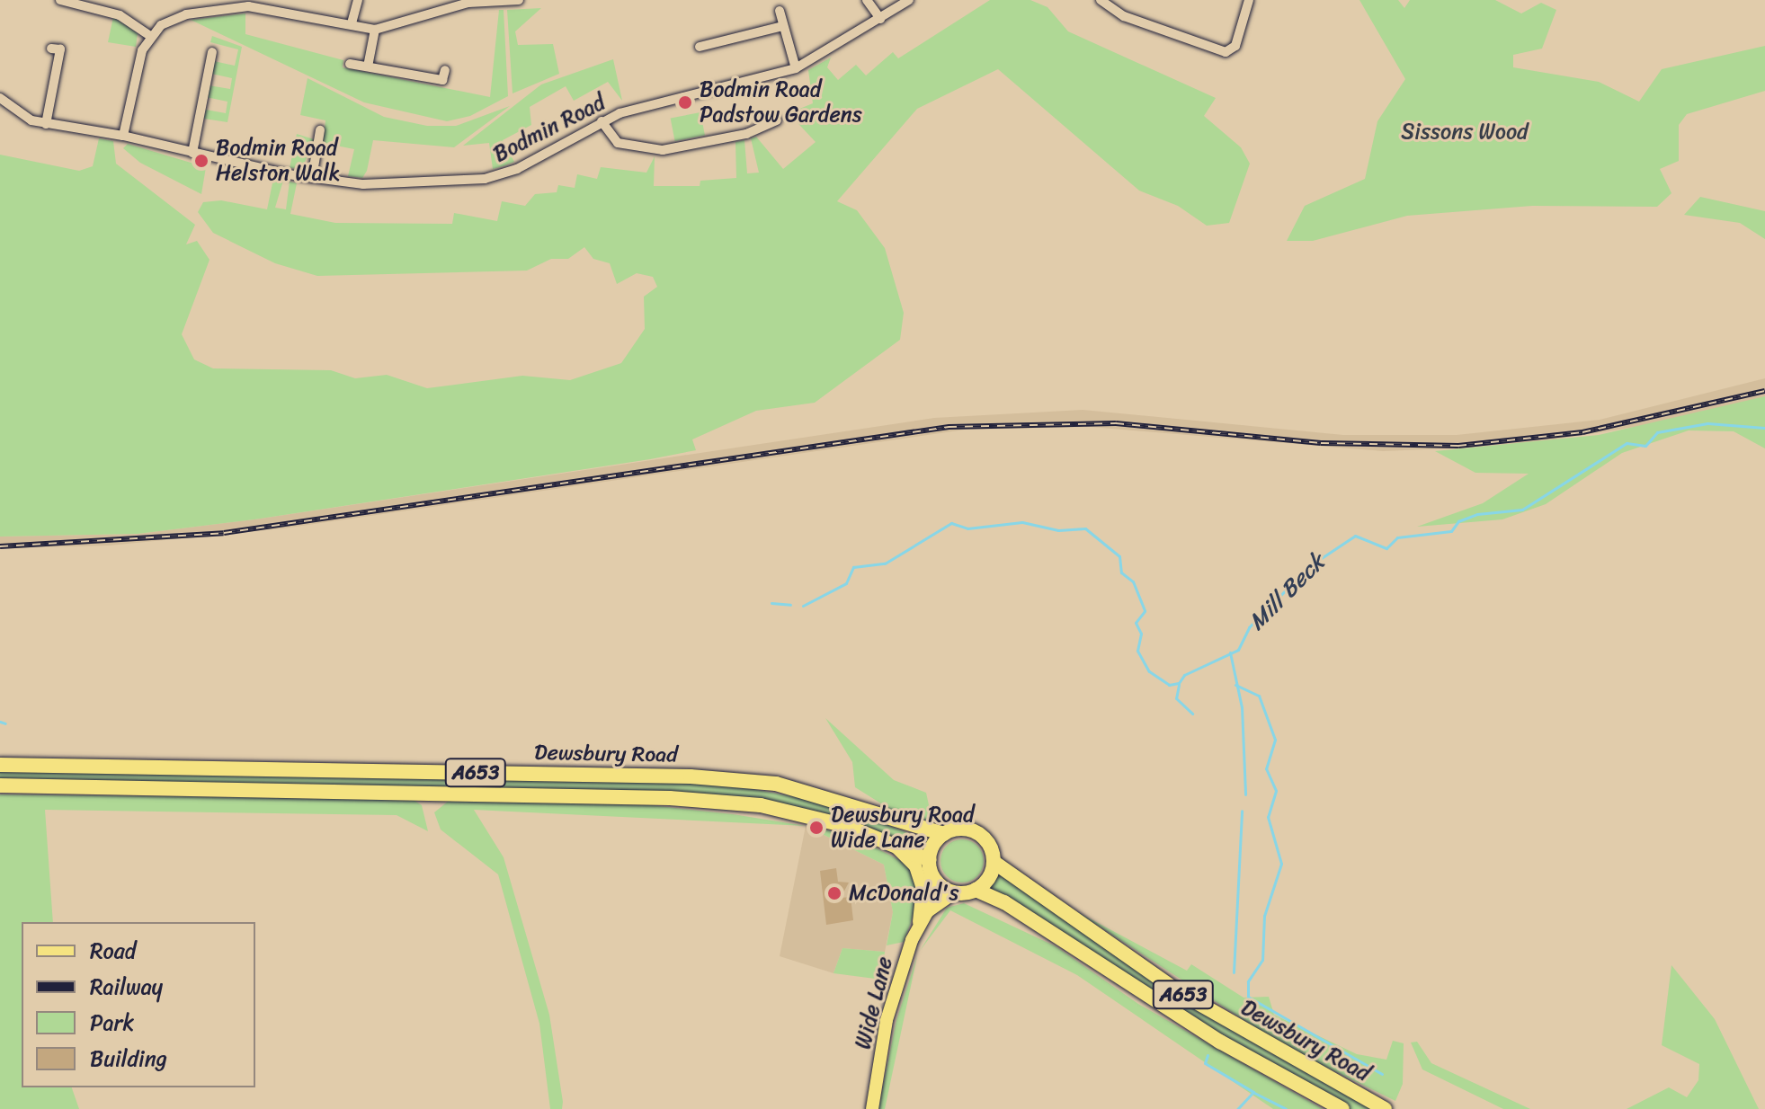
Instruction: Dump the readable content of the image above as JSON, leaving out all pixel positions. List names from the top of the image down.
{
  "streets": {
    "highway": ["Dewsbury Road", "A653"],
    "main road": ["Wide Lane"],
    "street": ["Bodmin Road"]
  },
  "crossings": [
    ["Dewsbury Road", "Wide Lane"]
  ],
  "water": ["Mill Beck"],
  "parks": ["Sissons Wood"],
  "places": [
    "Bodmin Road Padstow Gardens",
    "Bodmin Road Helston Walk",
    "Dewsbury Road Wide Lane",
    "McDonald's"
  ],
  "legend": [
    "Road",
    "Railway",
    "Park",
    "Building"
  ]
}
